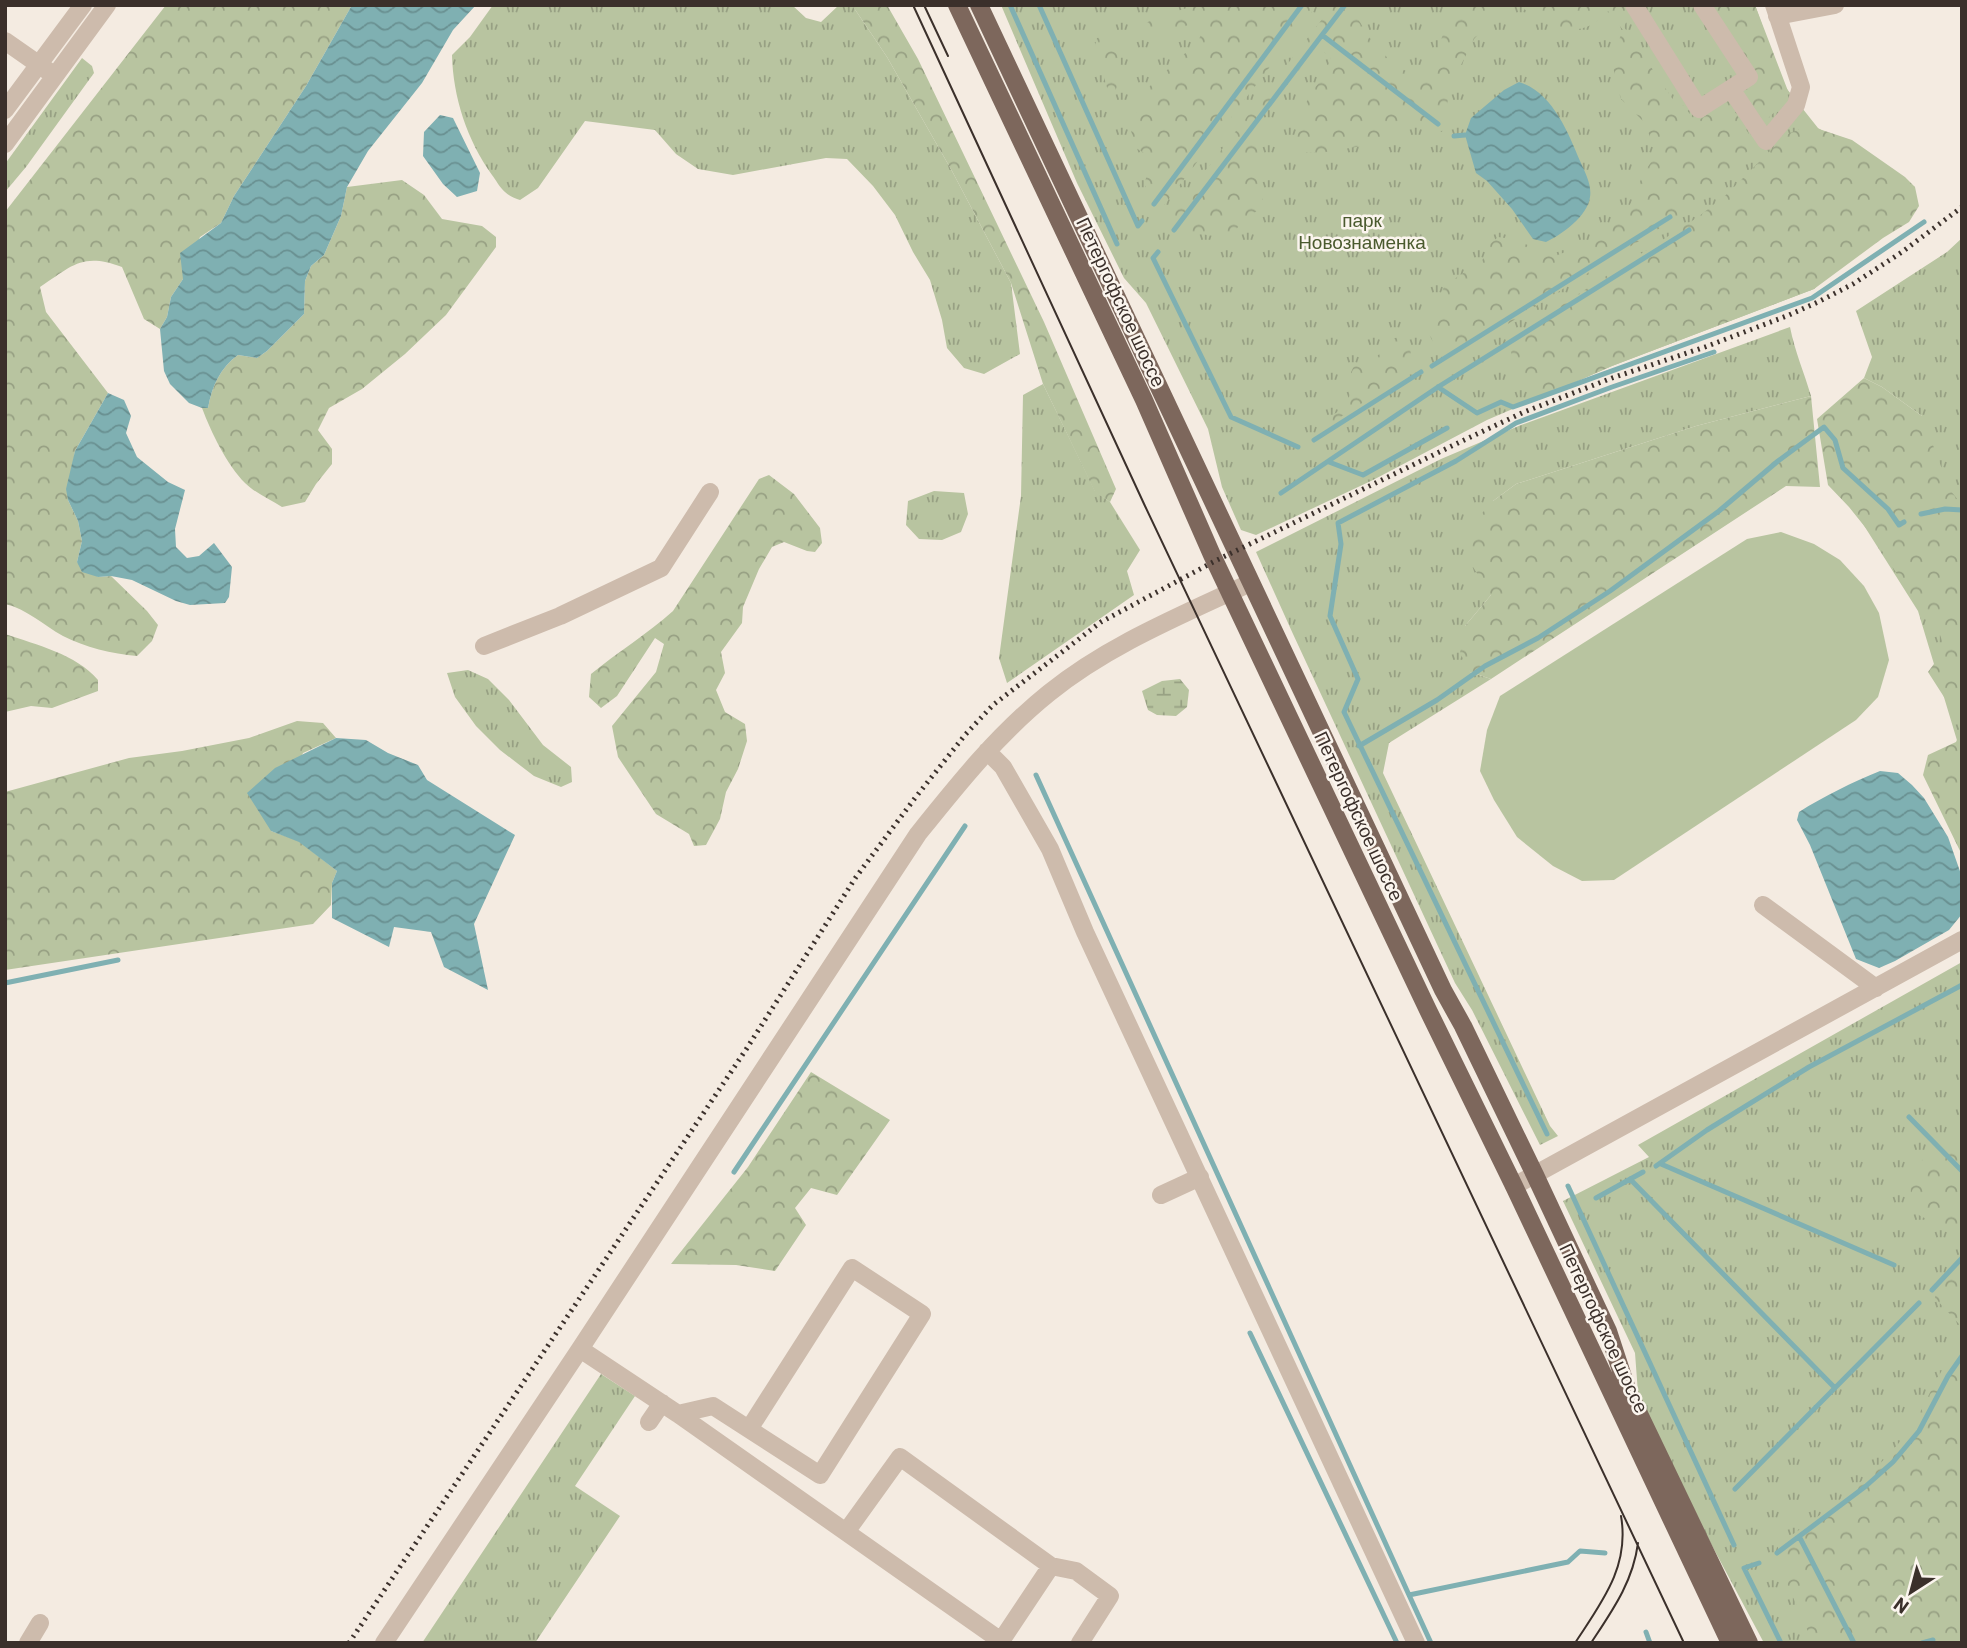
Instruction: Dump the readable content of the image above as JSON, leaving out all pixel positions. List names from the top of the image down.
{
  "streets": {
    "main road": ["Петергофское шоссе"]
  },
  "parks": ["парк Новознаменка"],
  "north": "bottom left"
}
